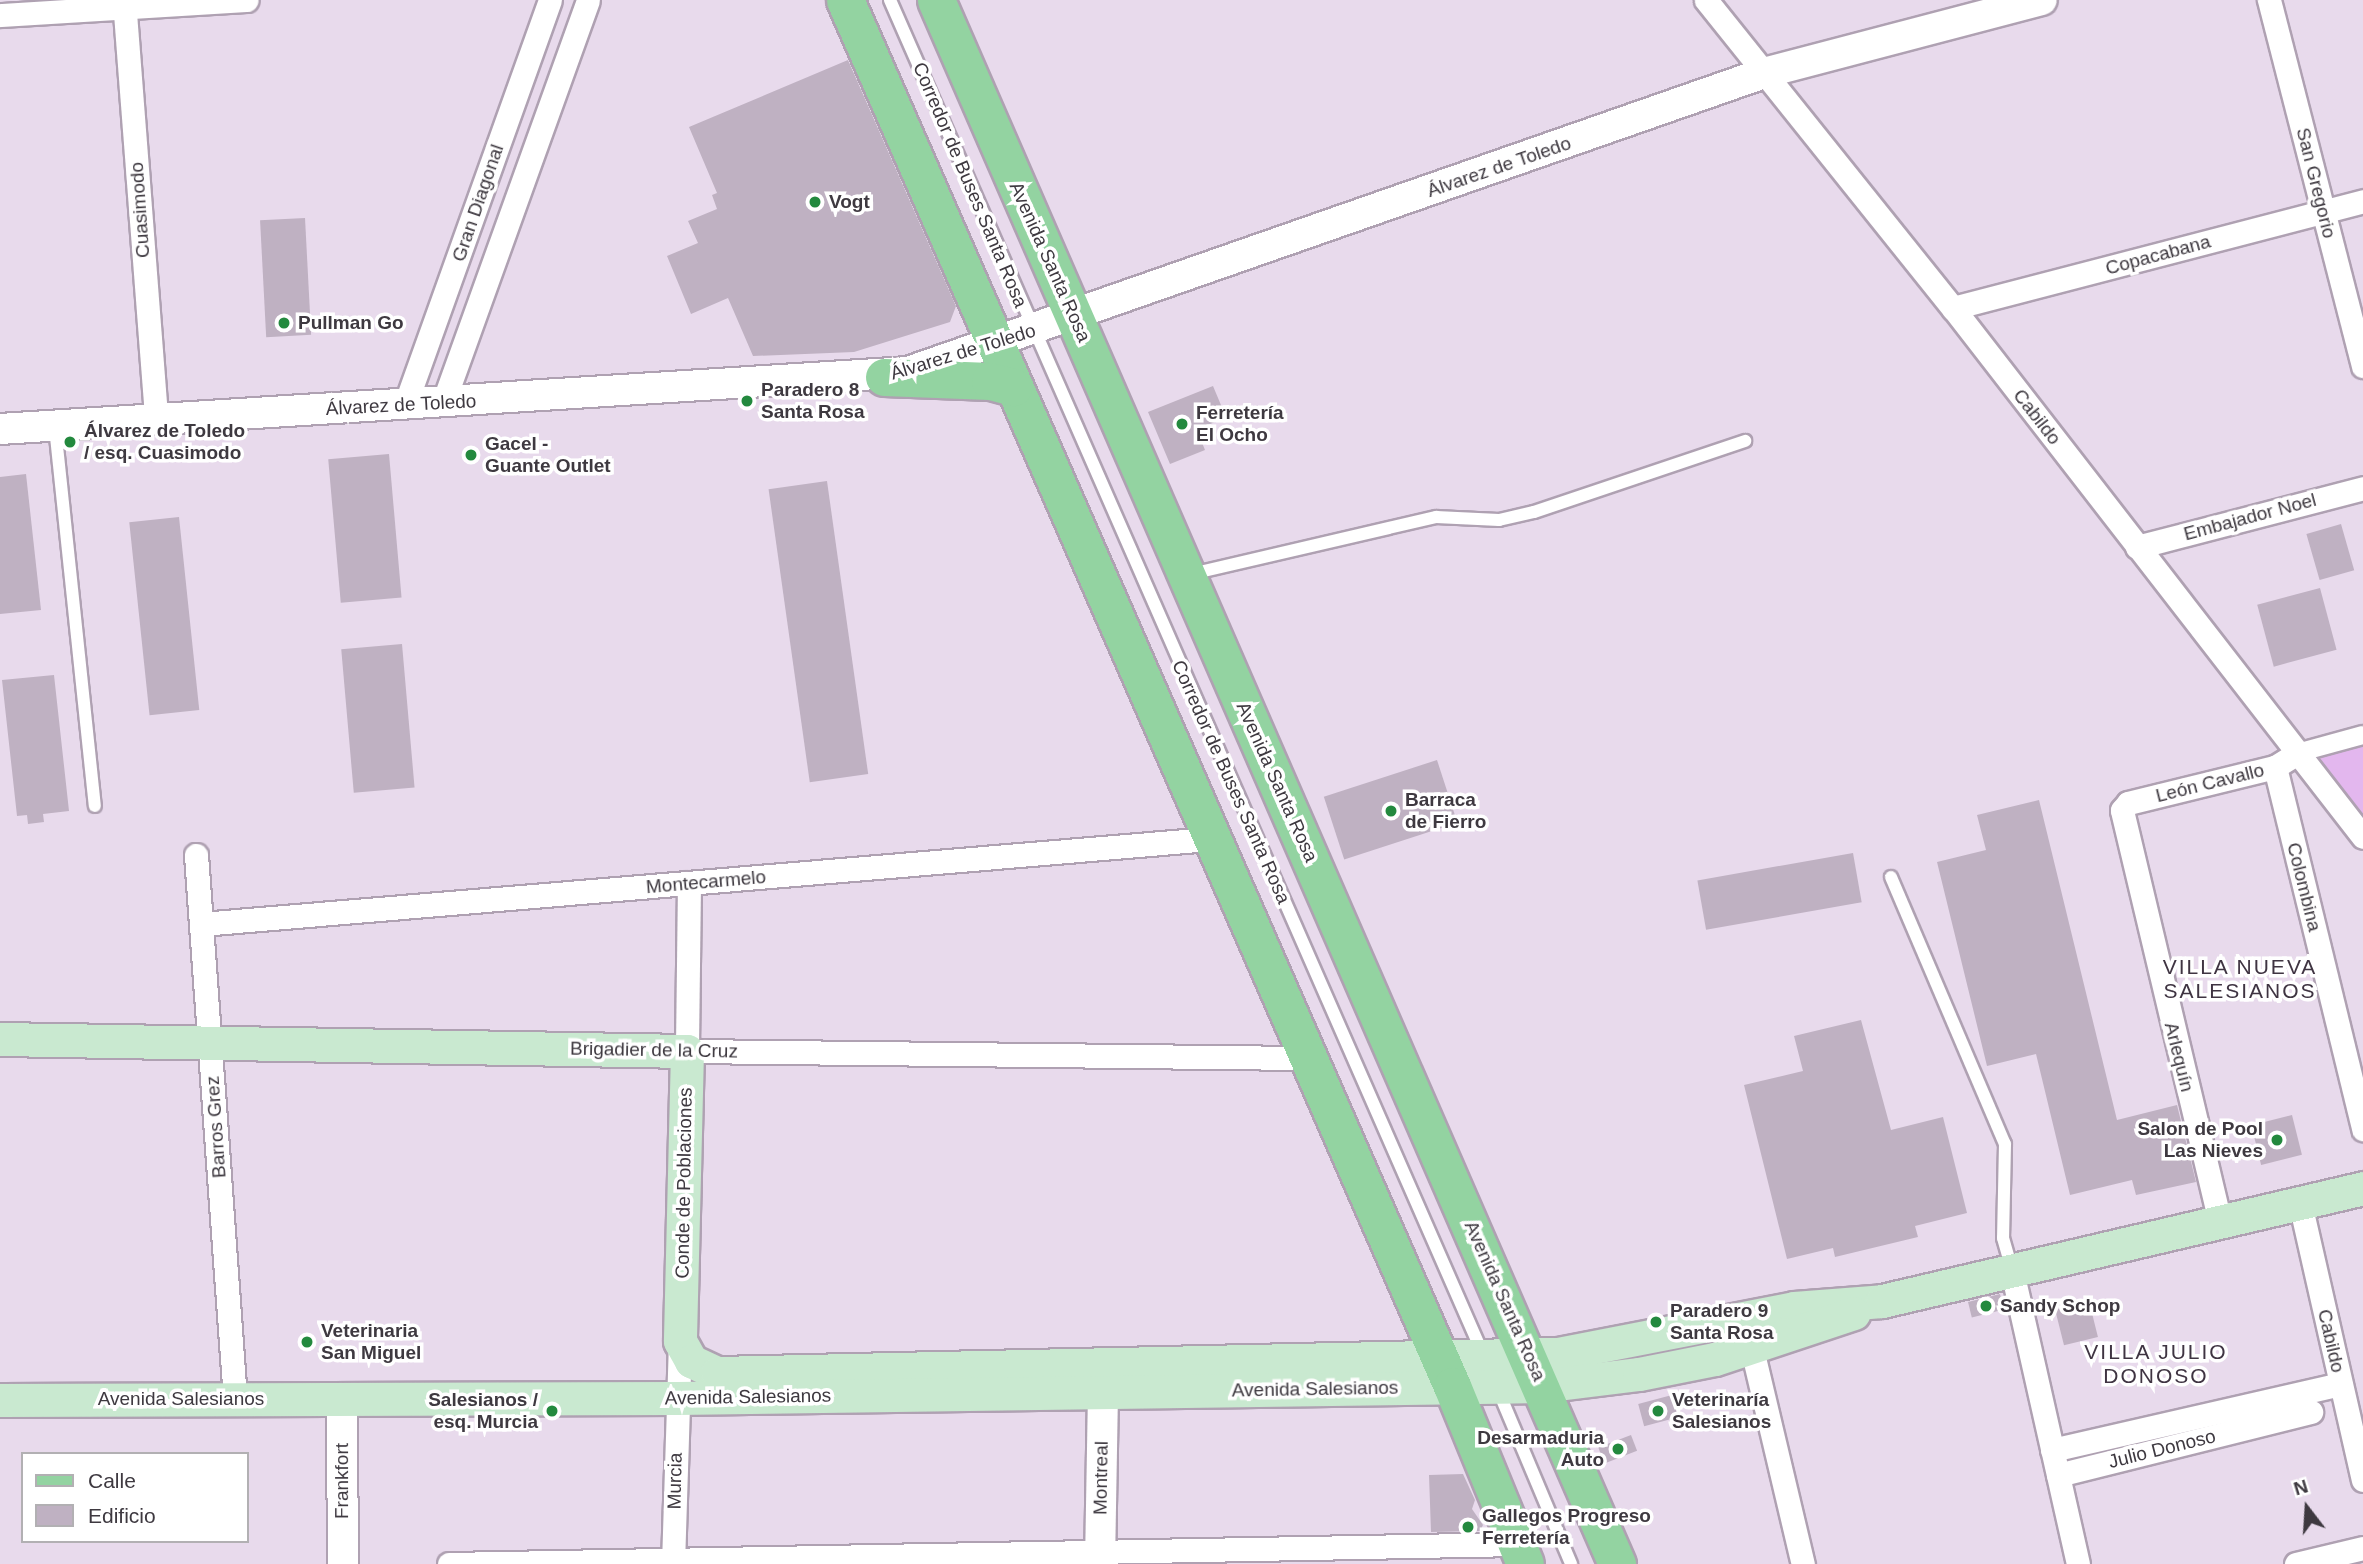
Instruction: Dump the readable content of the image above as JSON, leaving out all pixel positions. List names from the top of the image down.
{
  "streets": {
    "main road": [
      "Avenida Santa Rosa",
      "Brigadier de la Cruz",
      "Conde de Poblaciones",
      "Avenida Salesianos"
    ],
    "street": [
      "Álvarez de Toledo",
      "San Gregorio",
      "Gran Diagonal",
      "Cuasimodo",
      "Copacabana",
      "Cabildo",
      "Embajador Noel",
      "León Cavallo",
      "Montecarmelo",
      "Colombina",
      "Arlequín",
      "Barros Grez",
      "Julio Donoso",
      "Montreal",
      "Frankfort",
      "Murcia"
    ],
    "lane": ["Corredor de Buses Santa Rosa"]
  },
  "crossings": [
    ["Álvarez de Toledo", "Corredor de Buses Santa Rosa"],
    ["Álvarez de Toledo", "Gran Diagonal"],
    ["Álvarez de Toledo", "Cuasimodo"],
    ["Álvarez de Toledo", "Avenida Santa Rosa"],
    ["Álvarez de Toledo", "Cabildo"],
    ["San Gregorio", "Copacabana"],
    ["Corredor de Buses Santa Rosa", "Avenida Salesianos"],
    ["Copacabana", "Cabildo"],
    ["Avenida Santa Rosa", "Avenida Salesianos"],
    ["Cabildo", "Embajador Noel"],
    ["Cabildo", "León Cavallo"],
    ["Cabildo", "Julio Donoso"],
    ["León Cavallo", "Colombina"],
    ["León Cavallo", "Arlequín"],
    ["Montecarmelo", "Barros Grez"],
    ["Montecarmelo", "Conde de Poblaciones"],
    ["Brigadier de la Cruz", "Barros Grez"],
    ["Brigadier de la Cruz", "Conde de Poblaciones"],
    ["Barros Grez", "Avenida Salesianos"],
    ["Conde de Poblaciones", "Avenida Salesianos"],
    ["Conde de Poblaciones", "Murcia"],
    ["Avenida Salesianos", "Montreal"],
    ["Avenida Salesianos", "Frankfort"],
    ["Avenida Salesianos", "Murcia"]
  ],
  "districts": ["VILLA NUEVA SALESIANOS", "VILLA JULIO DONOSO"],
  "places": [
    "Vogt",
    "Pullman Go",
    "Paradero 8 Santa Rosa",
    "Ferretería El Ocho",
    "Álvarez de Toledo / esq. Cuasimodo",
    "Gacel - Guante Outlet",
    "Barraca de Fierro",
    "Salon de Pool Las Nieves",
    "Sandy Schop",
    "Paradero 9 Santa Rosa",
    "Veterinaria San Miguel",
    "Salesianos / esq. Murcia",
    "Veterinaría Salesianos",
    "Desarmaduria Auto",
    "Gallegos Progreso Ferretería"
  ],
  "legend": ["Calle", "Edificio"],
  "north": "top"
}
